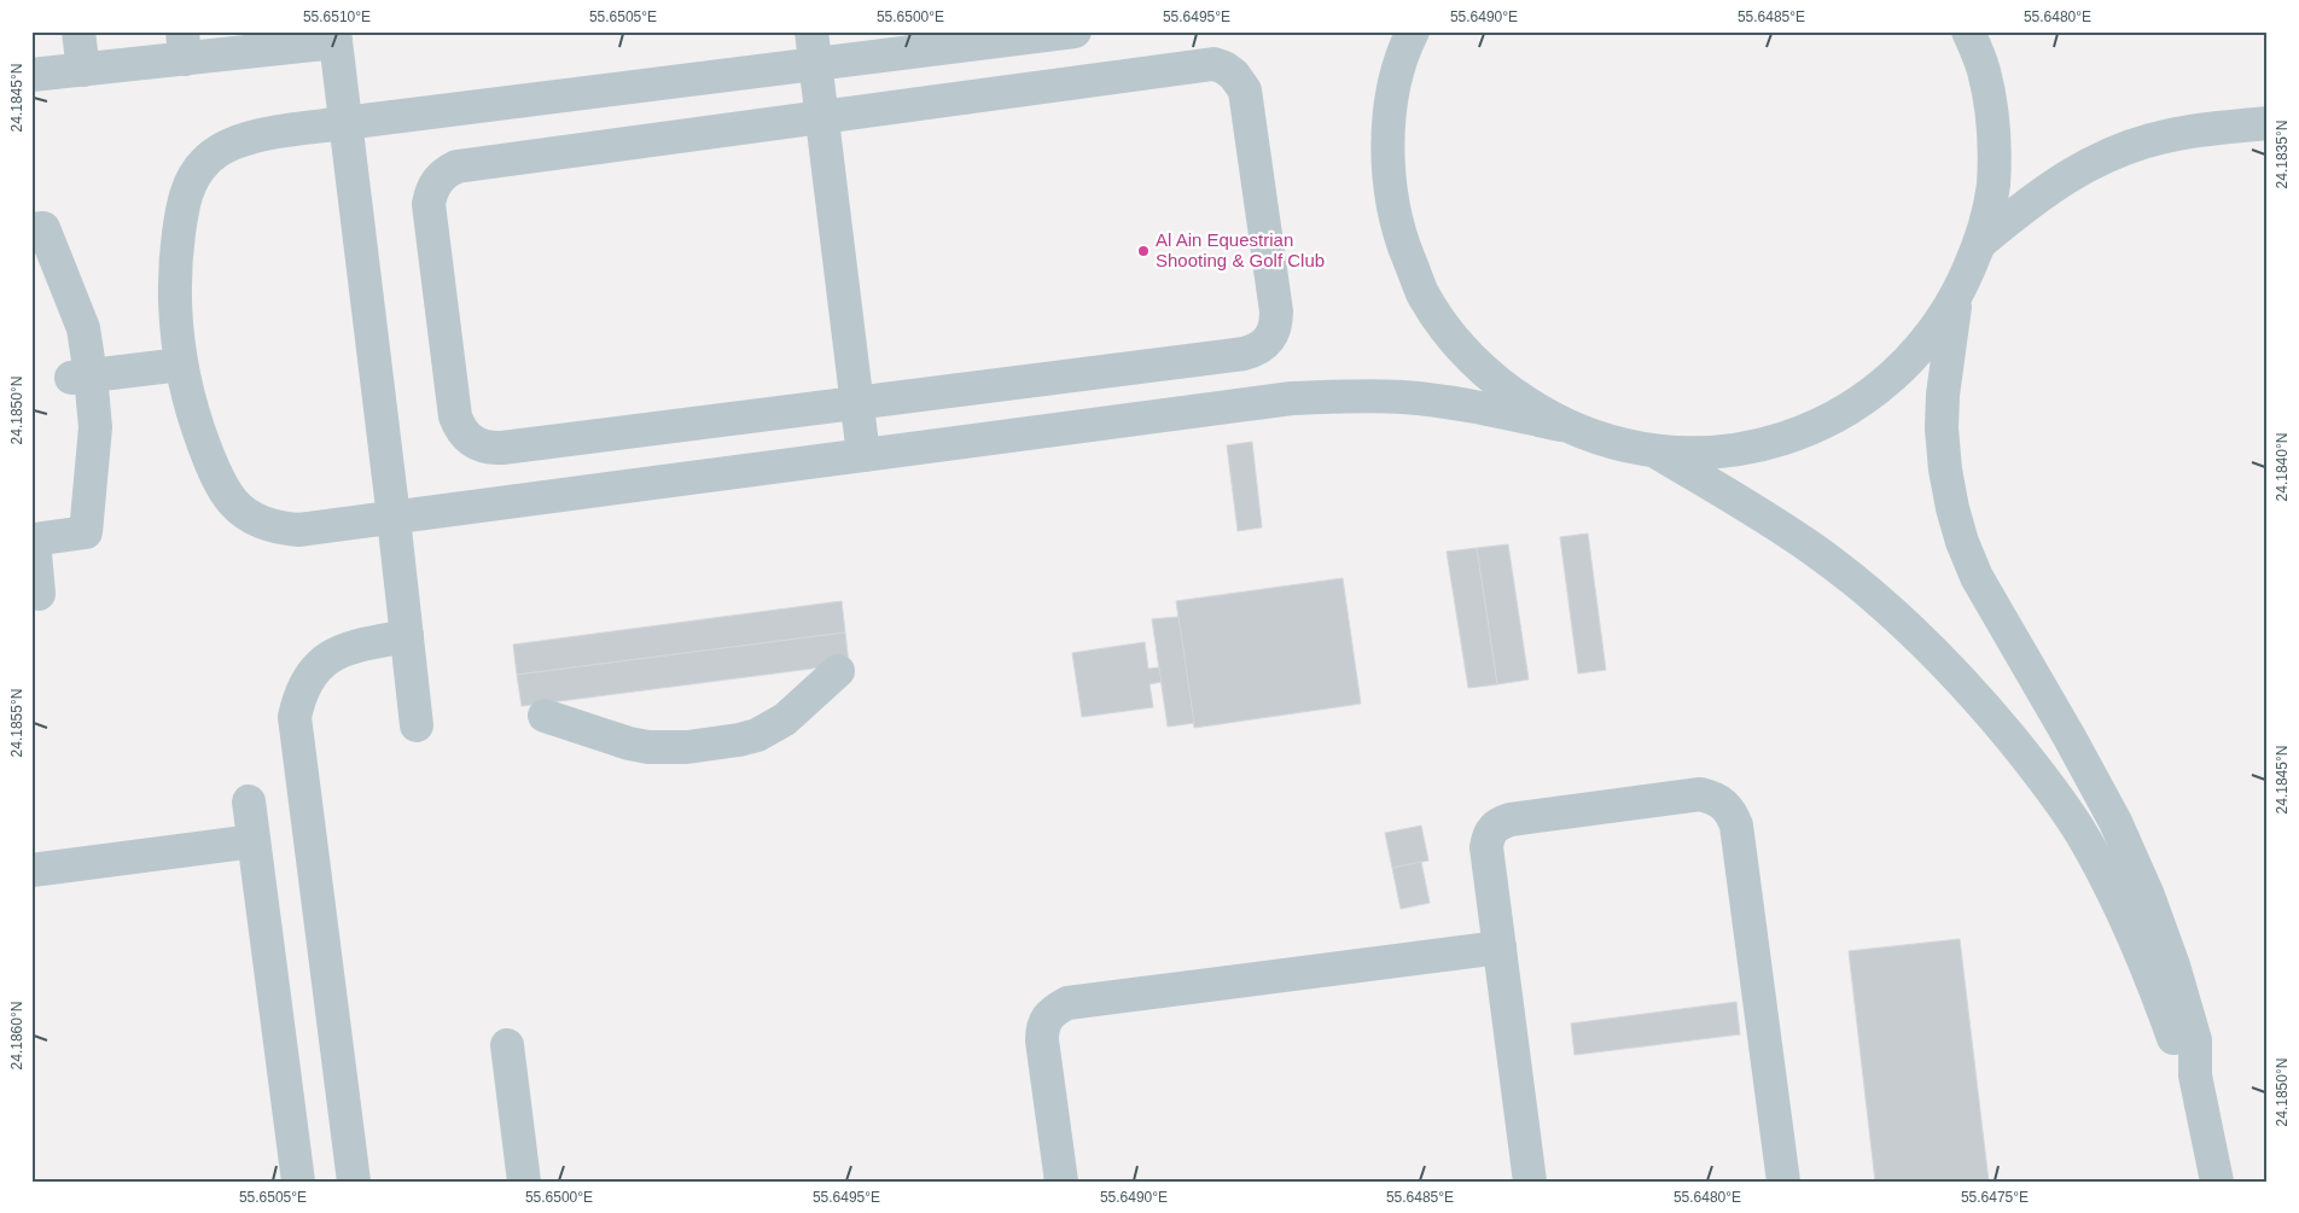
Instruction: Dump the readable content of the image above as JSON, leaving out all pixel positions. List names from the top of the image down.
{
  "places": ["Al Ain Equestrian Shooting & Golf Club"],
  "coordinates": [
    "55.6510°E",
    "55.6505°E",
    "55.6500°E",
    "55.6495°E",
    "55.6490°E",
    "55.6485°E",
    "55.6480°E",
    "24.1845°N",
    "24.1835°N",
    "24.1850°N",
    "24.1840°N",
    "24.1855°N",
    "24.1860°N",
    "55.6475°E"
  ]
}
